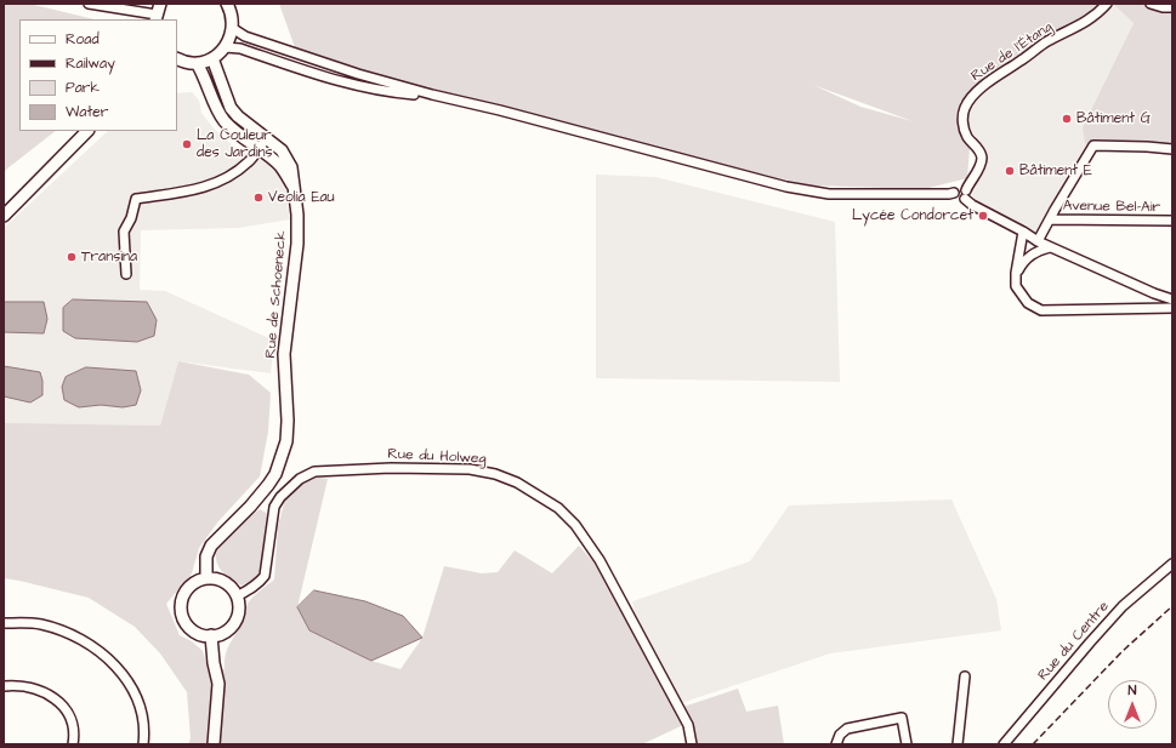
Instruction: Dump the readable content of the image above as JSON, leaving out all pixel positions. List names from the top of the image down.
{
  "streets": {
    "main road": ["Rue de Schoeneck"],
    "street": [
      "Rue de l'Étang",
      "Avenue Bel-Air",
      "Rue du Holweg",
      "Rue du Centre"
    ]
  },
  "crossings": [
    ["Rue de Schoeneck", "Rue du Holweg"]
  ],
  "places": [
    "Bâtiment G",
    "La Couleur des Jardins",
    "Bâtiment E",
    "Veolia Eau",
    "Lycée Condorcet",
    "Transina"
  ],
  "legend": [
    "Road",
    "Railway",
    "Park",
    "Water"
  ],
  "north": "top"
}
